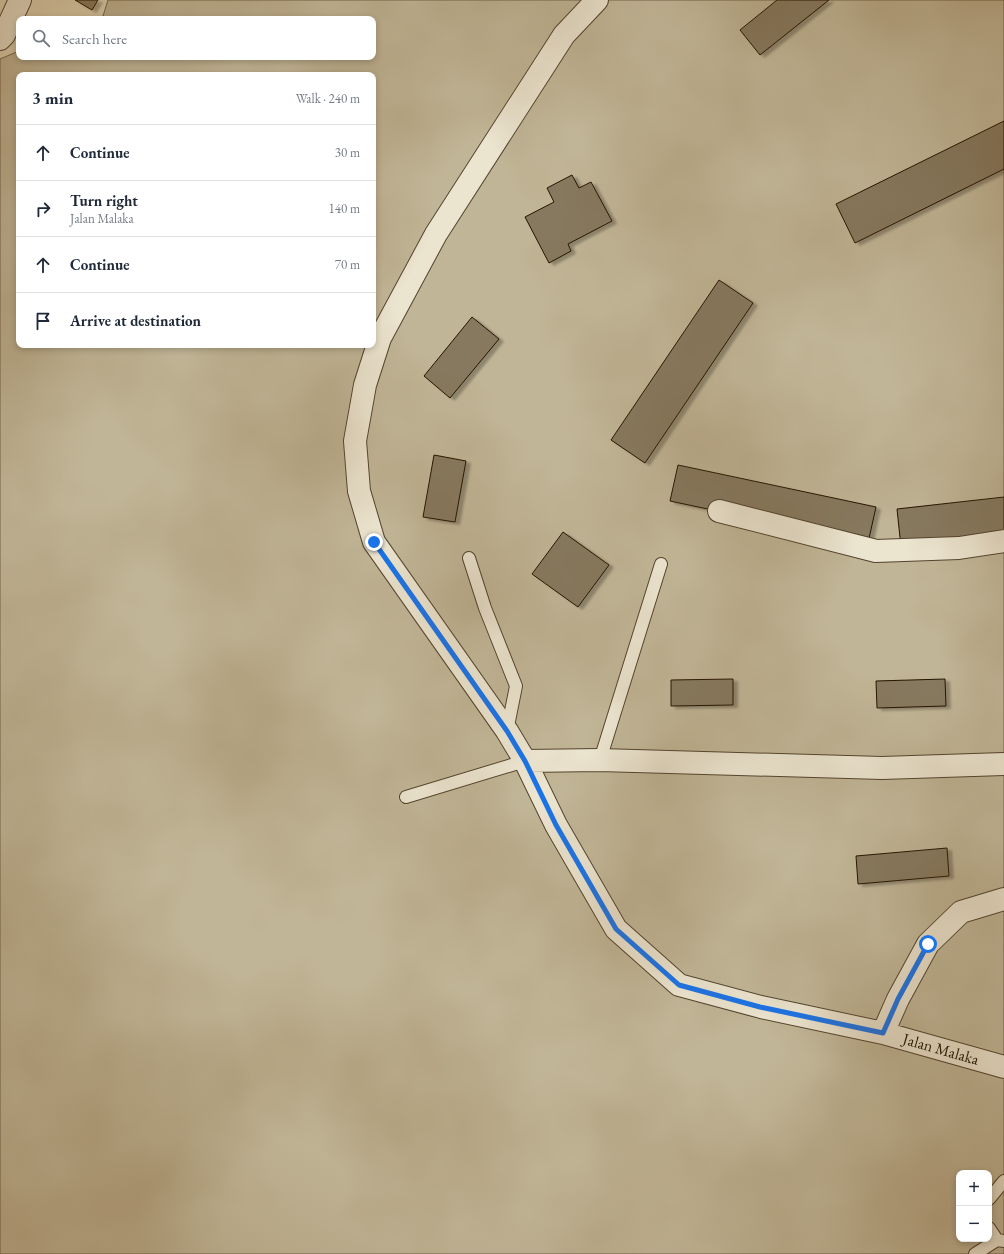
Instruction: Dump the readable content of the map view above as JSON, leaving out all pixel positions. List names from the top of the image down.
{
  "streets": {
    "street": ["Jalan Malaka"]
  },
  "page": {
    "search": "Search here",
    "heading": ["3 min", "Walk · 240 m"],
    "list": [
      ["Continue", "30 m"],
      ["Turn right", "Jalan Malaka", "140 m"],
      ["Continue", "70 m"],
      "Arrive at destination"
    ],
    "map_buttons": ["+", "−"]
  }
}
